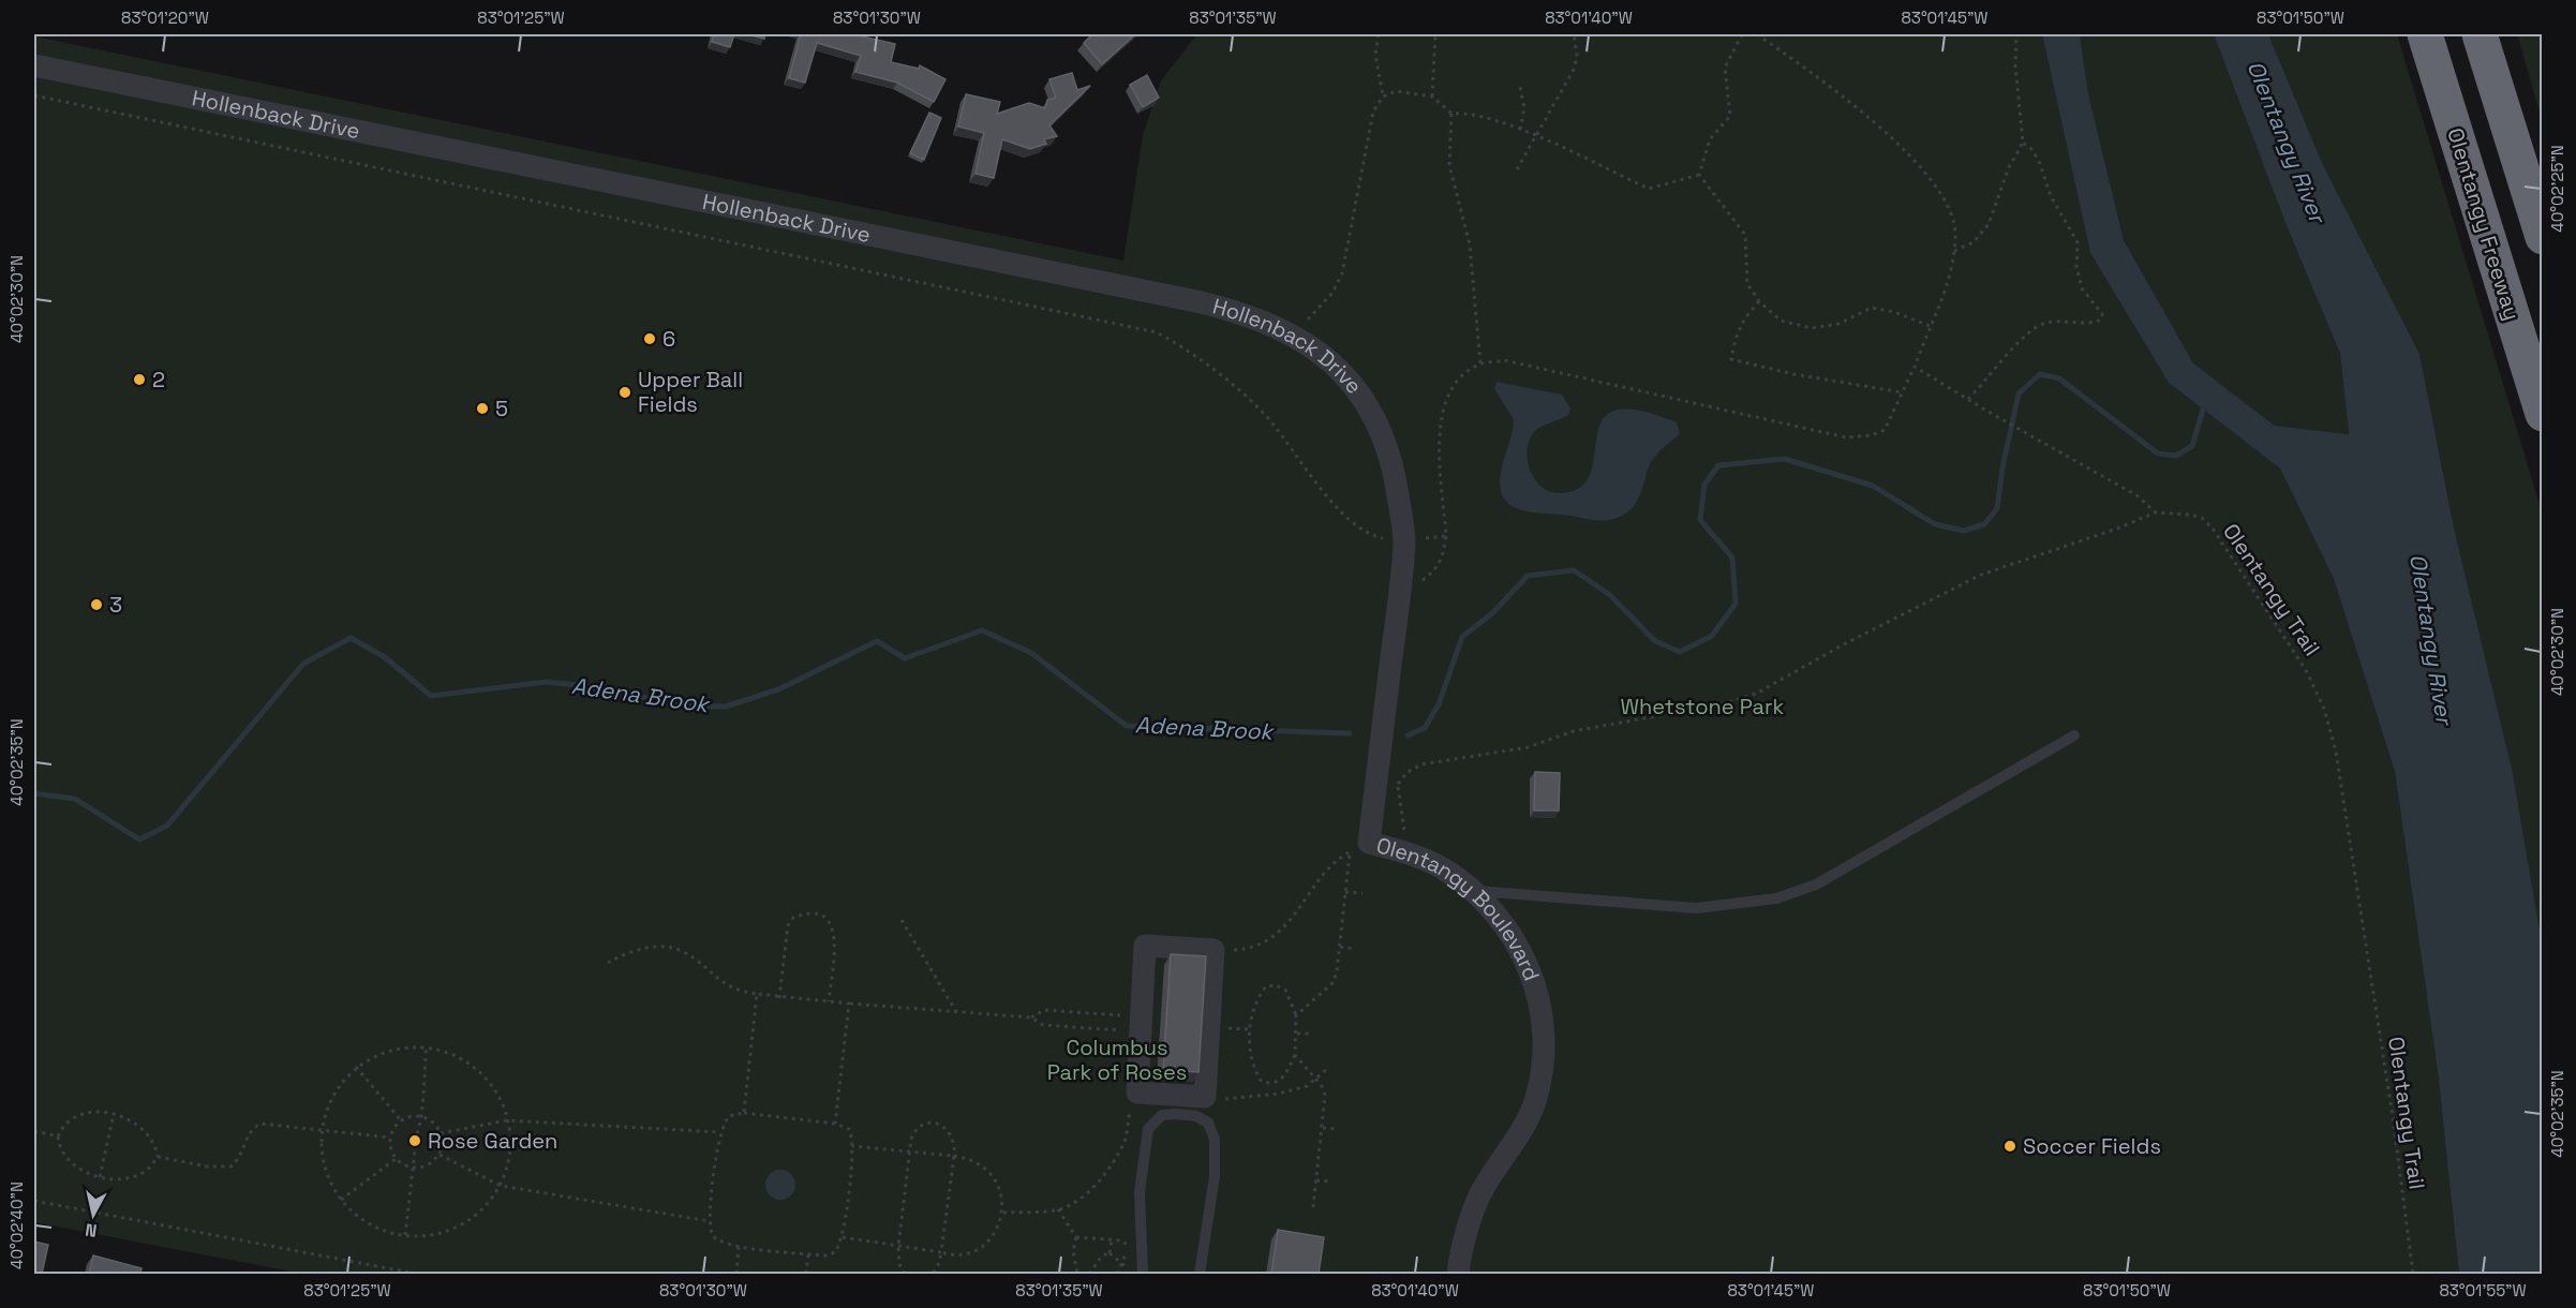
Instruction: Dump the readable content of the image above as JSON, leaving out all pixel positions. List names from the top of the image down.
{
  "streets": {
    "highway": ["Olentangy Freeway"],
    "street": ["Hollenback Drive", "Olentangy Boulevard"],
    "path": ["Olentangy Trail"]
  },
  "crossings": [
    ["Hollenback Drive", "Olentangy Boulevard"]
  ],
  "water": ["Olentangy River", "Adena Brook"],
  "parks": ["Whetstone Park", "Columbus Park of Roses"],
  "places": [
    "6",
    "2",
    "Upper Ball Fields",
    "5",
    "3",
    "Rose Garden",
    "Soccer Fields"
  ],
  "north": "bottom",
  "coordinates": [
    "83°01'20\"W",
    "83°01'25\"W",
    "83°01'30\"W",
    "83°01'35\"W",
    "83°01'40\"W",
    "83°01'45\"W",
    "83°01'50\"W",
    "40°02'25\"N",
    "40°02'30\"N",
    "40°02'35\"N",
    "40°02'40\"N",
    "83°01'55\"W"
  ]
}
